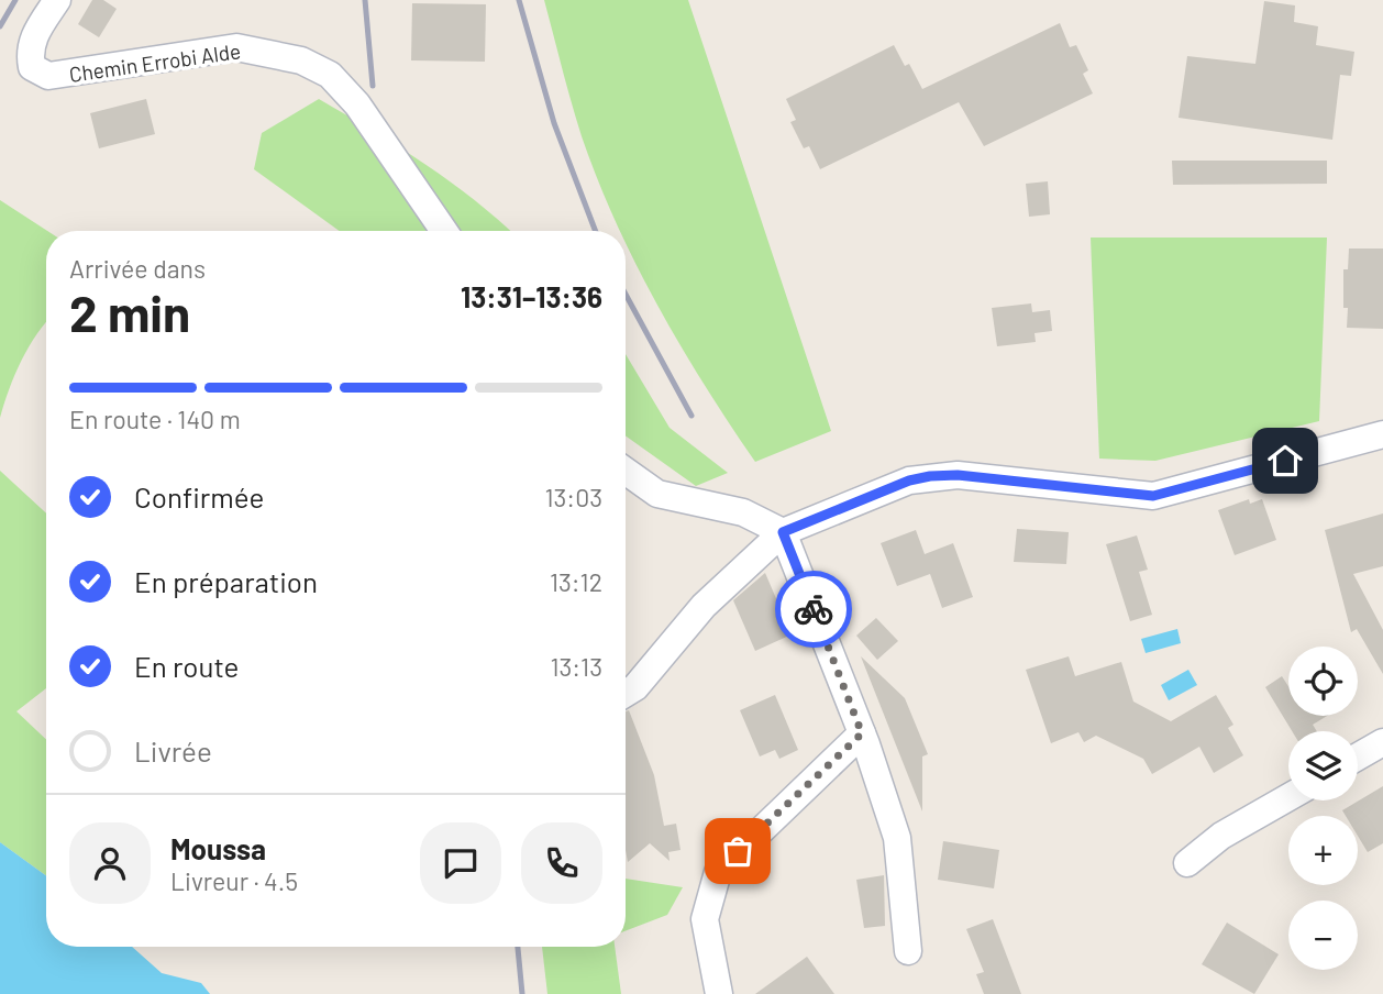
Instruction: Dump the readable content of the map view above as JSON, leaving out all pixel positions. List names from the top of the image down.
{
  "streets": {
    "street": ["Chemin Errobi Alde"]
  },
  "page": {
    "heading": ["2 min", "Arrivée dans", "13:31–13:36"],
    "panel": ["Moussa", "Livreur · 4.5"],
    "bar": "En route · 140 m",
    "list": [
      ["Confirmée", "13:03"],
      ["En préparation", "13:12"],
      ["En route", "13:13"],
      "Livrée"
    ],
    "map_buttons": ["+", "−"]
  }
}
